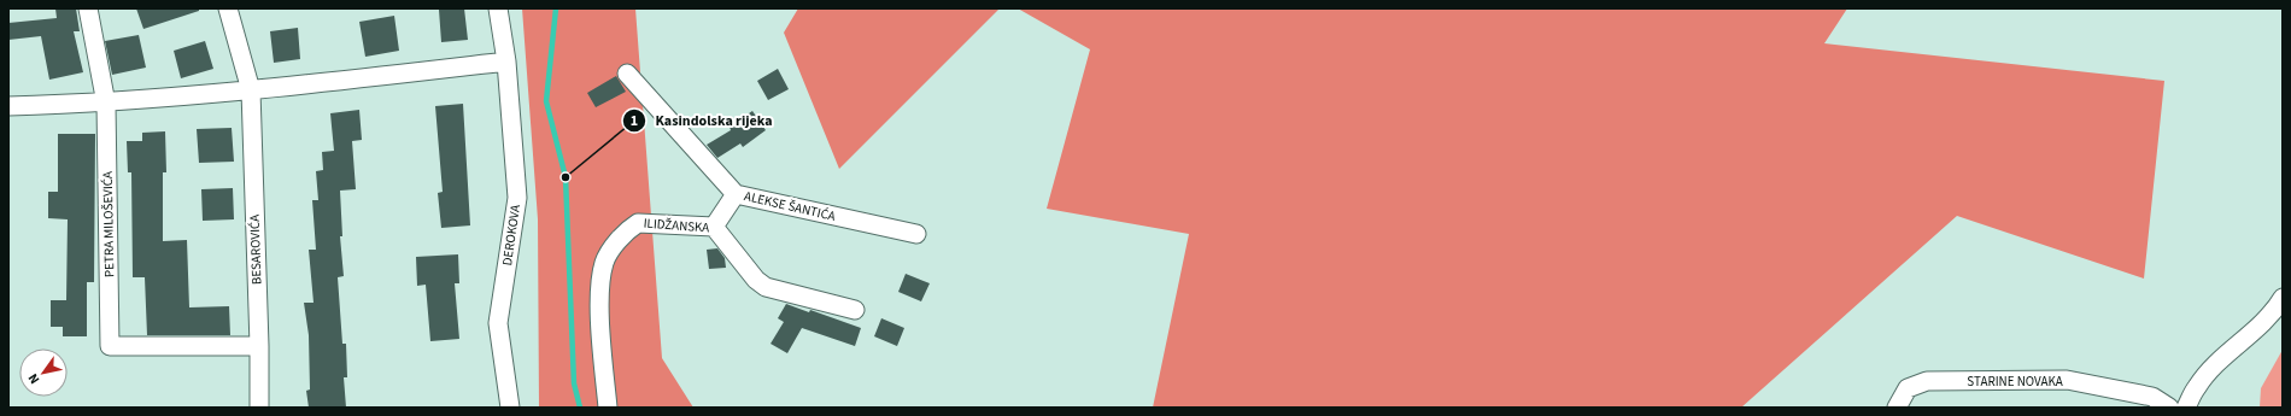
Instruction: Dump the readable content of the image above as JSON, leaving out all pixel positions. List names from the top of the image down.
{
  "streets": {
    "street": [
      "ALEKSE ŠANTIĆA",
      "PETRA MILOŠEVIĆA",
      "ILIDŽANSKA",
      "DEROKOVA",
      "BESAROVIĆA",
      "STARINE NOVAKA"
    ]
  },
  "crossings": [
    ["PETRA MILOŠEVIĆA", "BESAROVIĆA"]
  ],
  "places": ["Kasindolska rijeka"],
  "north": "bottom left"
}
